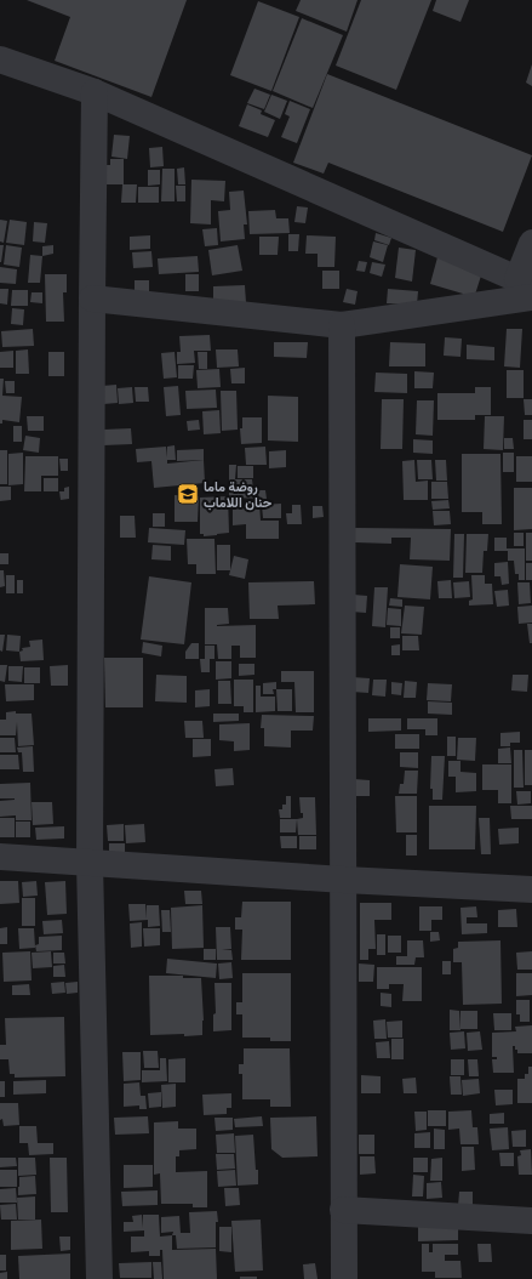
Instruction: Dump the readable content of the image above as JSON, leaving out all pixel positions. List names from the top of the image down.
{
  "places": {
    "school or university": ["روضة ماما حنان اللاماب"]
  }
}
